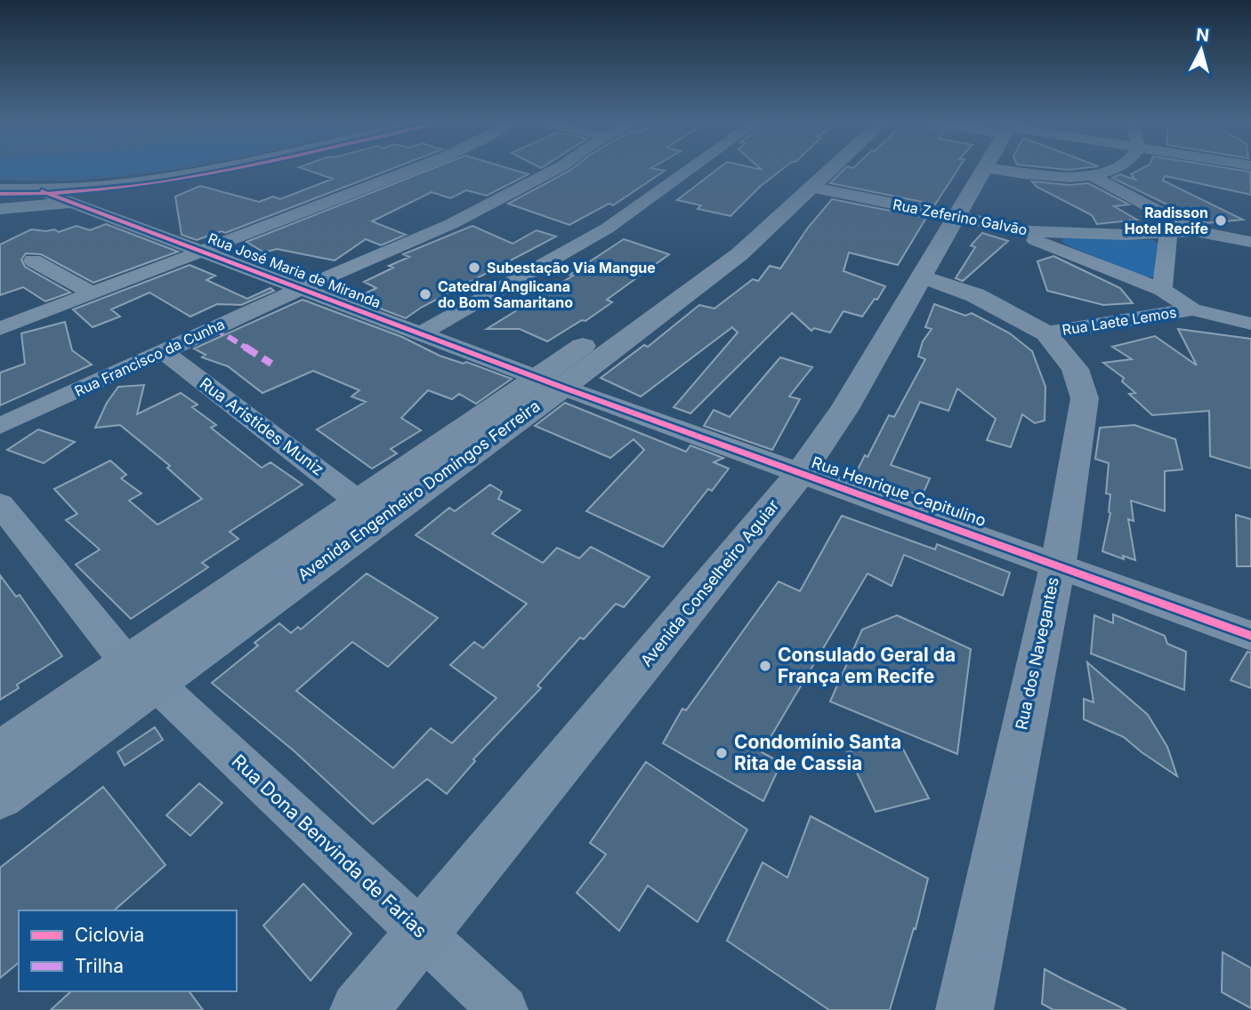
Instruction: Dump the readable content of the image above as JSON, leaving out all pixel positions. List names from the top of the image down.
{
  "streets": {
    "main road": ["Avenida Engenheiro Domingos Ferreira", "Avenida Conselheiro Aguiar", "Rua dos Navegantes"],
    "street": [
      "Rua Zeferino Galvão",
      "Rua José Maria de Miranda",
      "Rua Laete Lemos",
      "Rua Francisco da Cunha",
      "Rua Aristides Muniz",
      "Rua Henrique Capitulino",
      "Rua Dona Benvinda de Farias"
    ]
  },
  "crossings": [
    ["Rua Zeferino Galvão", "Rua Laete Lemos"],
    ["Rua Zeferino Galvão", "Avenida Engenheiro Domingos Ferreira"],
    ["Rua Zeferino Galvão", "Avenida Conselheiro Aguiar"],
    ["Rua José Maria de Miranda", "Rua Francisco da Cunha"],
    ["Rua José Maria de Miranda", "Avenida Engenheiro Domingos Ferreira"],
    ["Rua José Maria de Miranda", "Rua Henrique Capitulino"],
    ["Rua Laete Lemos", "Rua dos Navegantes"],
    ["Rua Francisco da Cunha", "Rua Aristides Muniz"],
    ["Rua Aristides Muniz", "Avenida Engenheiro Domingos Ferreira"],
    ["Avenida Engenheiro Domingos Ferreira", "Rua Henrique Capitulino"],
    ["Avenida Engenheiro Domingos Ferreira", "Rua Dona Benvinda de Farias"],
    ["Rua Henrique Capitulino", "Avenida Conselheiro Aguiar"],
    ["Rua Henrique Capitulino", "Rua dos Navegantes"],
    ["Avenida Conselheiro Aguiar", "Rua dos Navegantes"],
    ["Avenida Conselheiro Aguiar", "Rua Dona Benvinda de Farias"]
  ],
  "places": [
    "Radisson Hotel Recife",
    "Subestação Via Mangue",
    "Catedral Anglicana do Bom Samaritano",
    "Consulado Geral da França em Recife",
    "Condomínio Santa Rita de Cassia"
  ],
  "legend": ["Ciclovia", "Trilha"],
  "north": "top"
}
